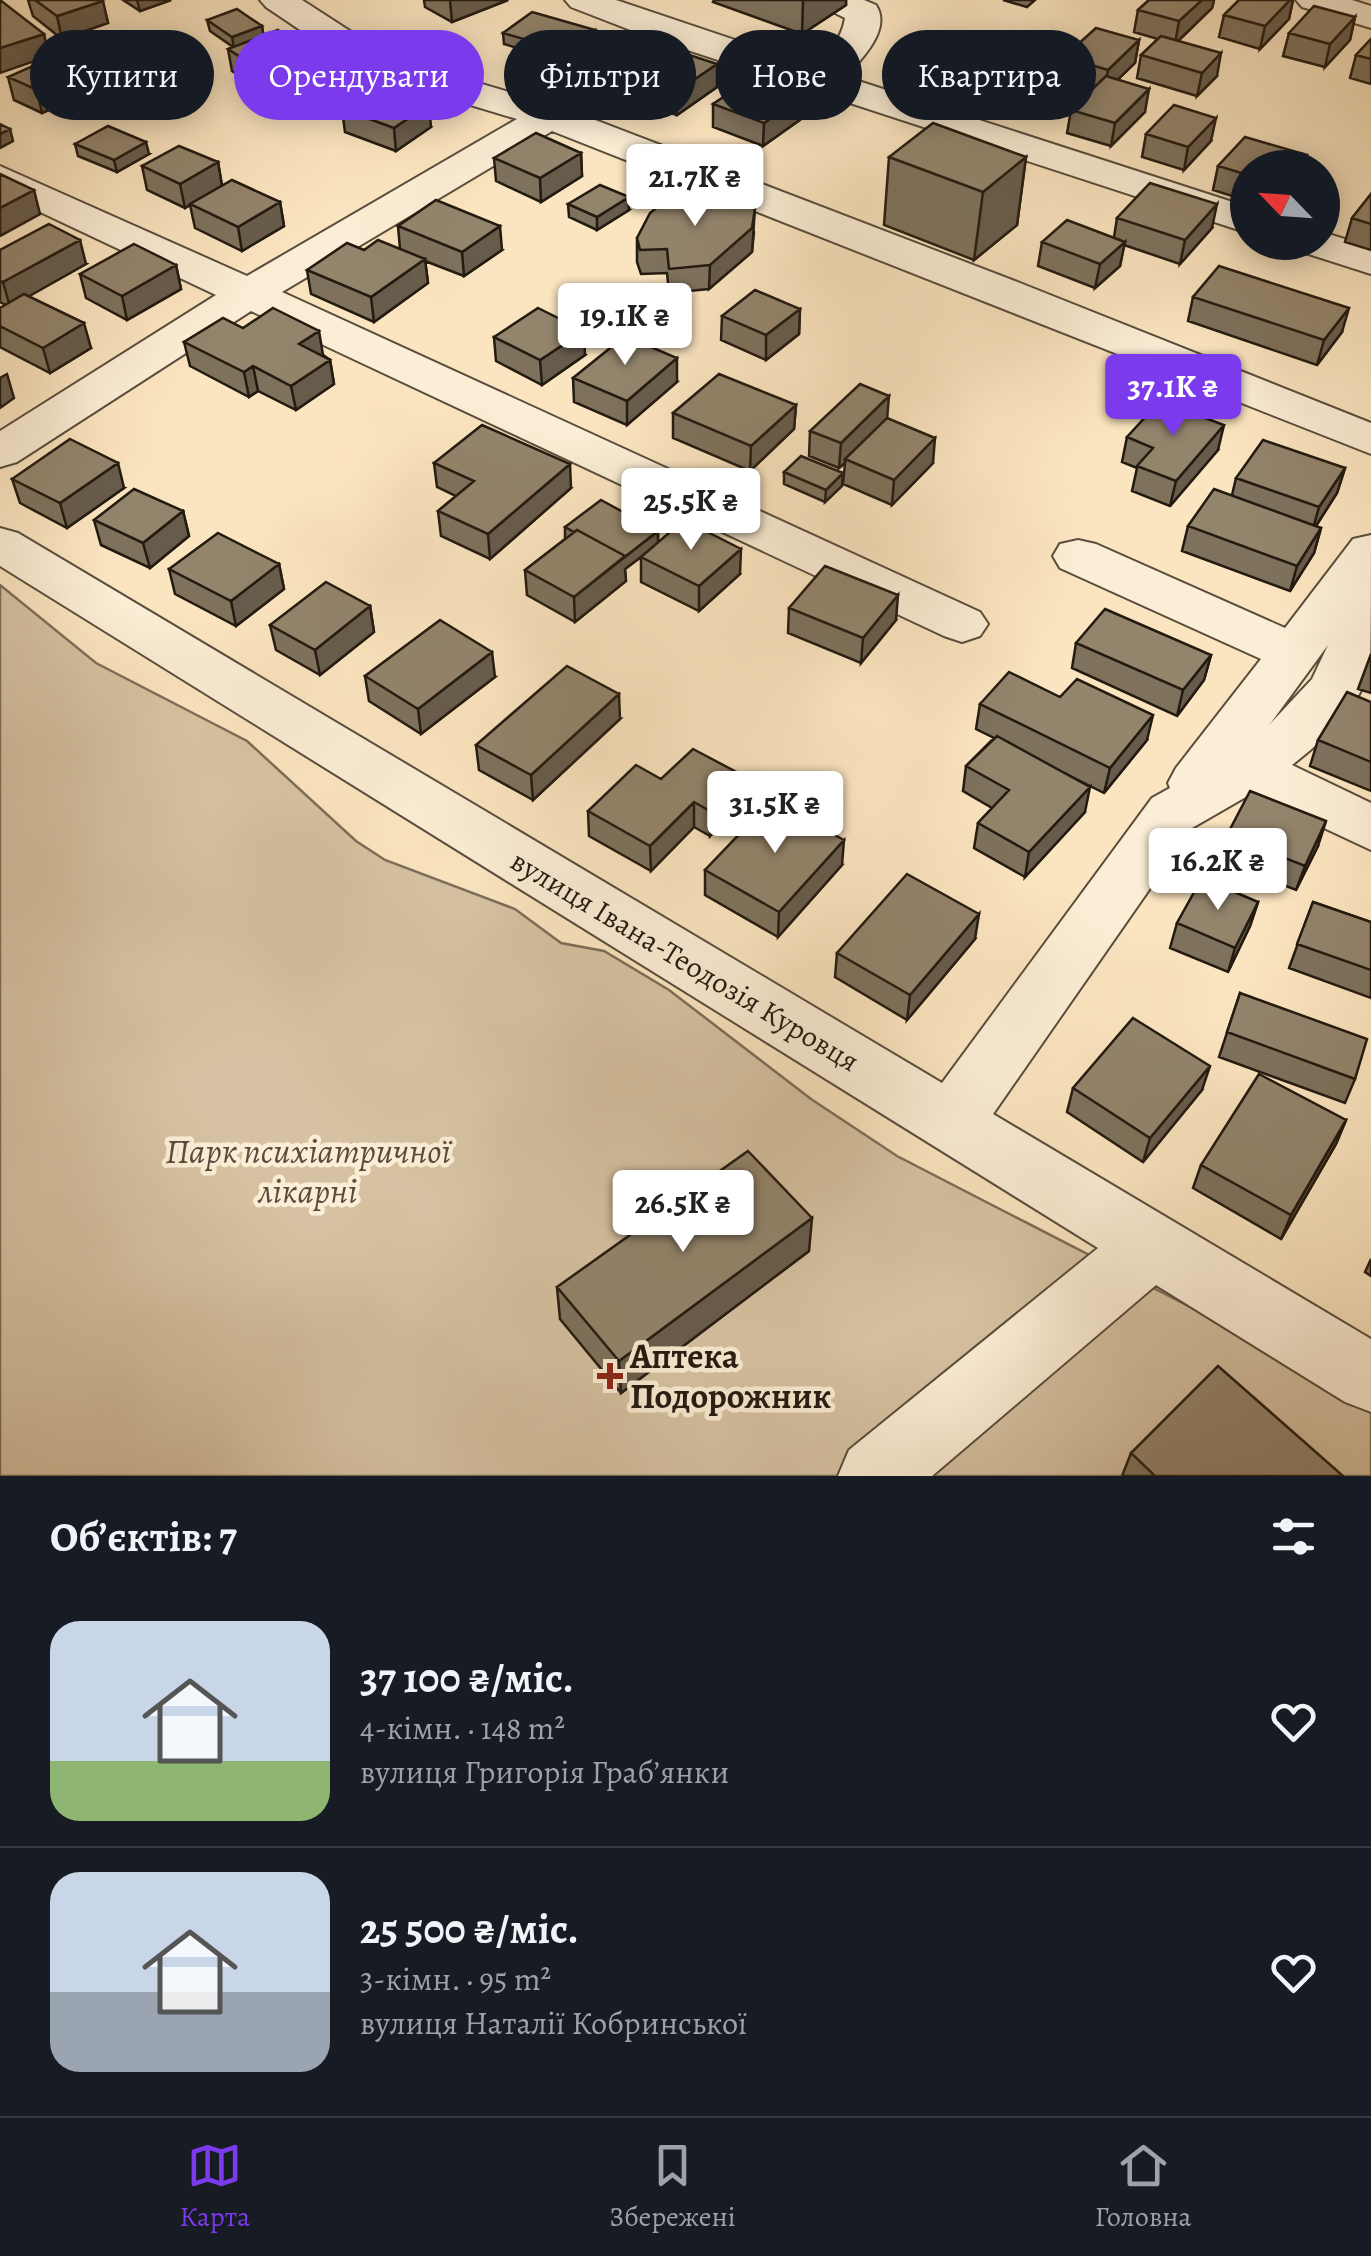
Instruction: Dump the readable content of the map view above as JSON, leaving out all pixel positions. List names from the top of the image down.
{
  "streets": {
    "street": ["вулиця Івана-Теодозія Куровця"]
  },
  "parks": ["Парк психіатричної лікарні"],
  "places": {
    "health": ["Аптека Подорожник"]
  },
  "north": "top left",
  "page": {
    "chip": [
      "Купити",
      "Орендувати",
      "Фільтри",
      "Нове",
      "Квартира"
    ],
    "price": [
      "21.7K ₴",
      "19.1K ₴",
      "37.1K ₴",
      "25.5K ₴",
      "31.5K ₴",
      "16.2K ₴",
      "26.5K ₴"
    ],
    "heading": "Об’єктів: 7",
    "list": [
      {
        "name": "37 100 ₴/міс.",
        "note": "4-кімн. · 148 m² · вулиця Григорія Грабʼянки"
      },
      {
        "name": "25 500 ₴/міс.",
        "note": "3-кімн. · 95 m² · вулиця Наталії Кобринської"
      }
    ],
    "tabs": ["Карта", "Збережені", "Головна"]
  }
}
